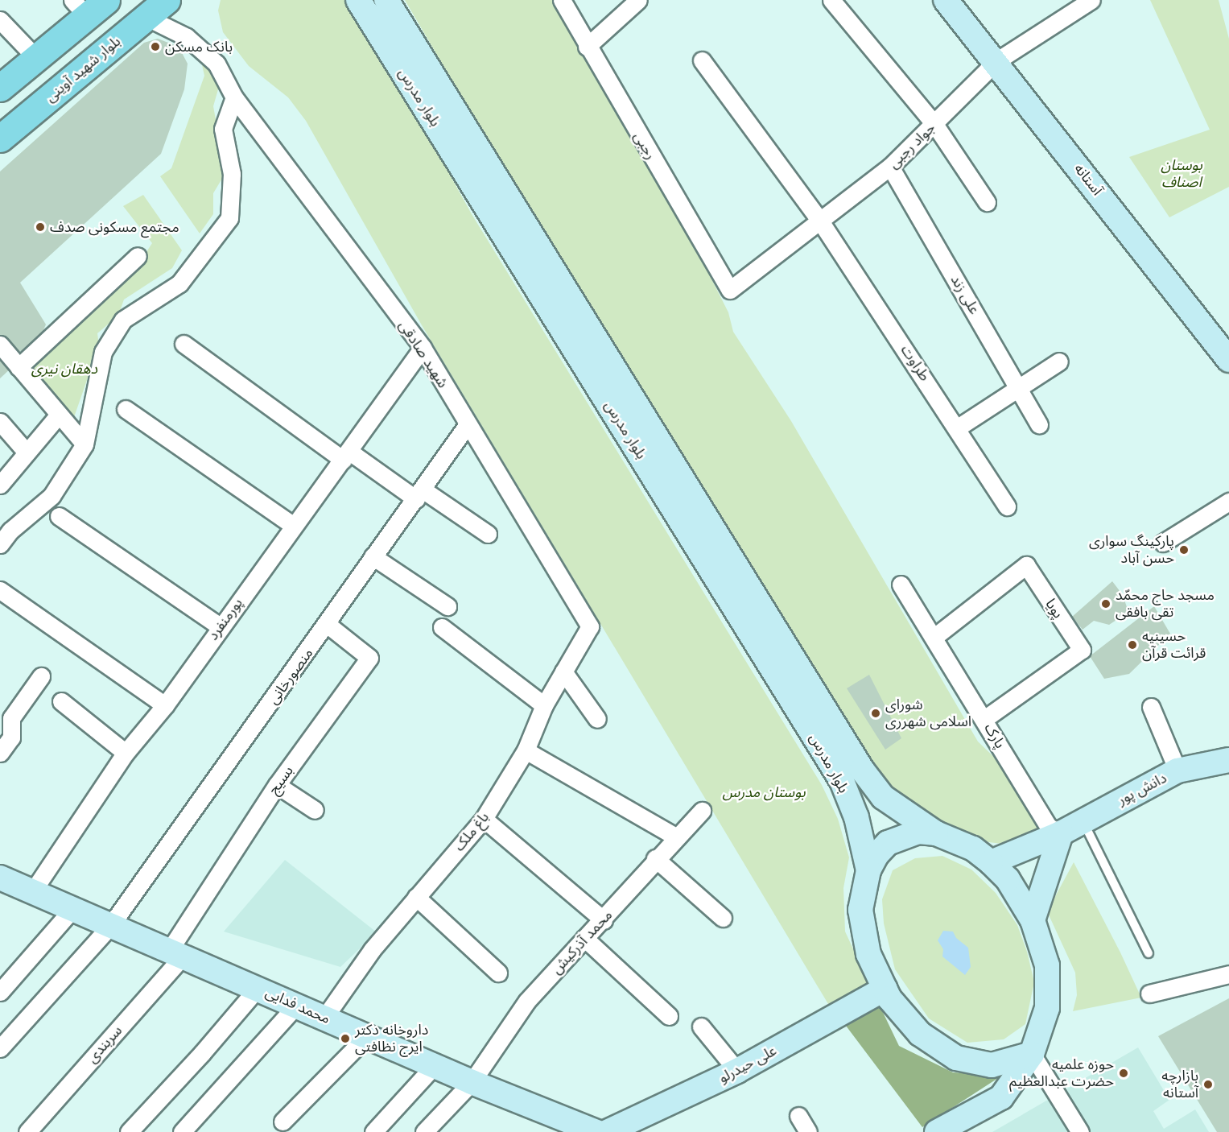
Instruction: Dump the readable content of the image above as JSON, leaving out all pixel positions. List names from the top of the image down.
{
  "streets": {
    "main road": ["بلوار شهید آوینی"],
    "street": [
      "بلوار مدرس",
      "رجبی",
      "جواد رجبی",
      "آستانه",
      "علی زند",
      "شهید صادقی",
      "طراوت",
      "پویا",
      "پورمنفرد",
      "منصورخانی",
      "پارک",
      "بسیج",
      "دانش پور",
      "باغ ملک",
      "محمد آذرکیش",
      "محمد فدایی",
      "سربندی",
      "علی حیدرلو"
    ]
  },
  "crossings": [
    ["بلوار شهید آوینی", "شهید صادقی"],
    ["رجبی", "جواد رجبی"],
    ["جواد رجبی", "آستانه"],
    ["جواد رجبی", "علی زند"],
    ["جواد رجبی", "طراوت"],
    ["شهید صادقی", "پورمنفرد"],
    ["شهید صادقی", "منصورخانی"],
    ["شهید صادقی", "باغ ملک"],
    ["پویا", "پارک"],
    ["پورمنفرد", "محمد فدایی"],
    ["منصورخانی", "بسیج"],
    ["منصورخانی", "محمد فدایی"],
    ["پارک", "دانش پور"],
    ["بسیج", "محمد فدایی"],
    ["بسیج", "سربندی"],
    ["باغ ملک", "محمد فدایی"],
    ["محمد آذرکیش", "محمد فدایی"],
    ["محمد فدایی", "سربندی"]
  ],
  "parks": ["بوستان اصناف", "دهقان نیری", "بوستان مدرس"],
  "places": [
    "بانک مسکن",
    "مجتمع مسکونی صدف",
    "پارکینگ سواری حسن آباد",
    "مسجد حاج محمّد تقی بافقی",
    "حسینیه قرائت قرآن",
    "شورای اسلامی شهرری",
    "داروخانه دکتر ایرج نظافتی",
    "حوزه علمیه حضرت عبدالعظیم",
    "بازارچه آستانه"
  ]
}
